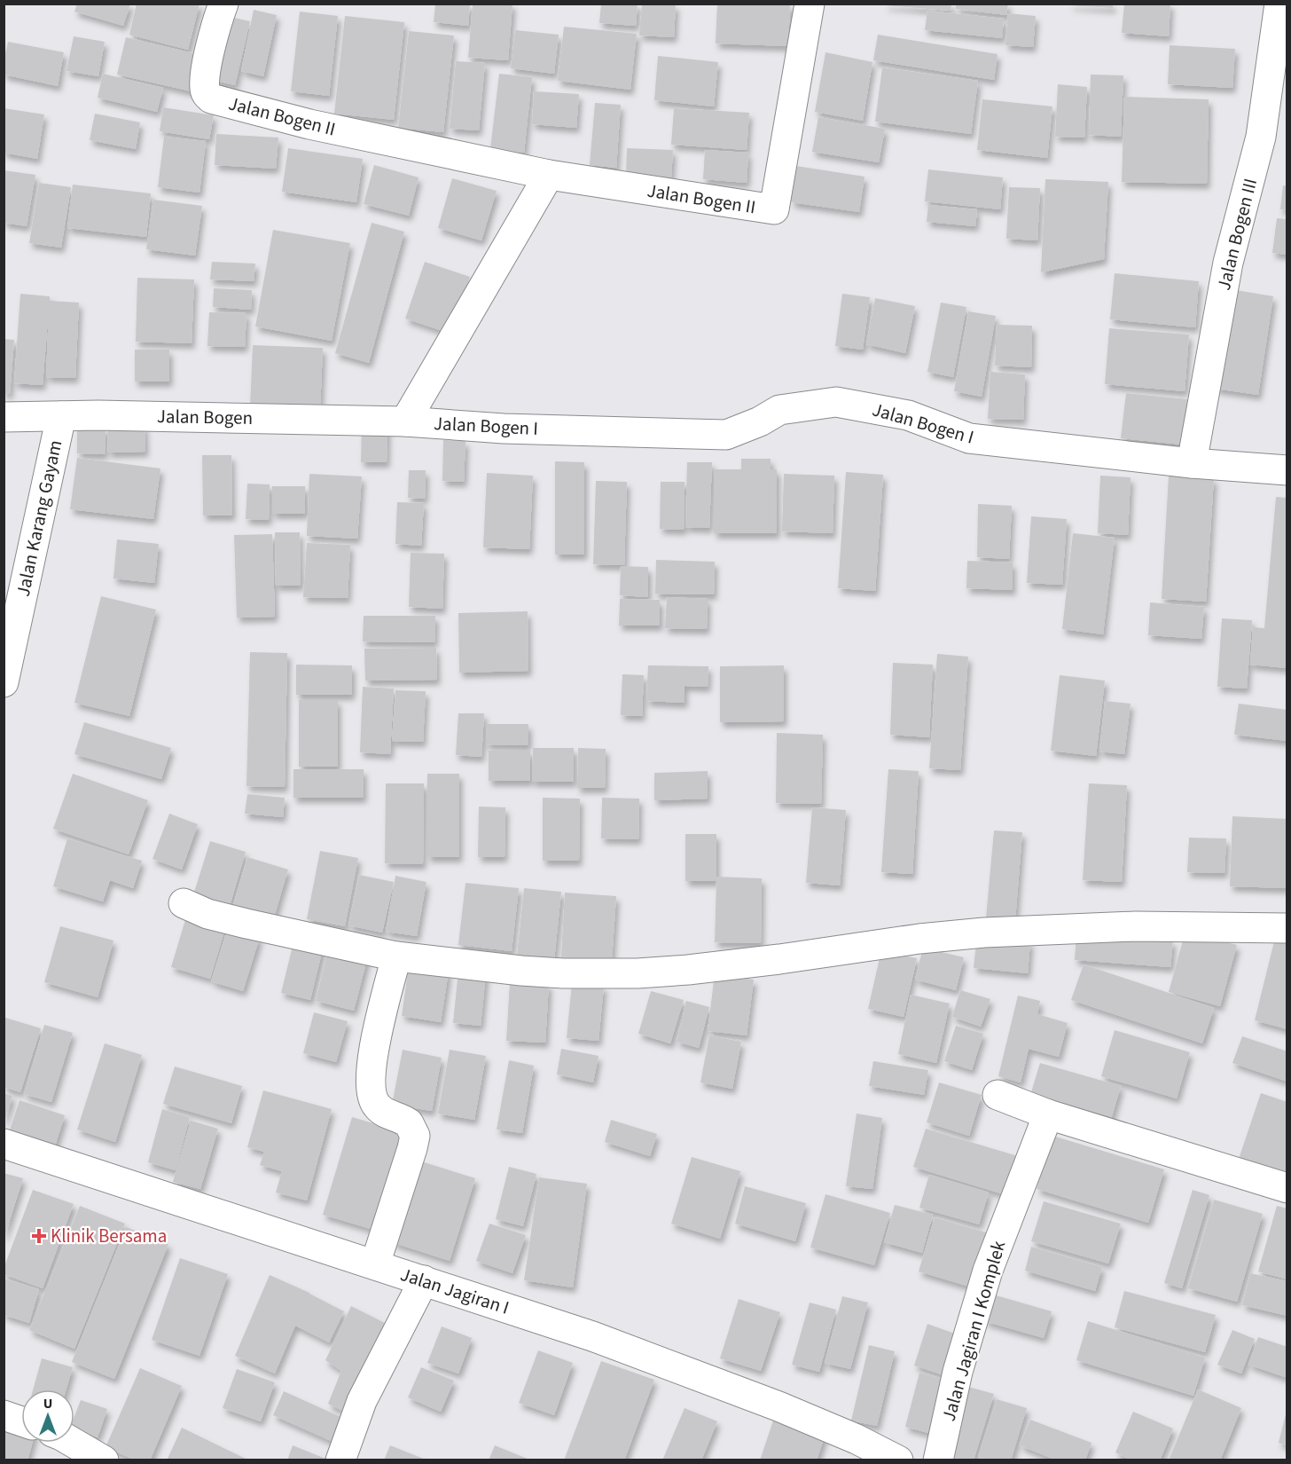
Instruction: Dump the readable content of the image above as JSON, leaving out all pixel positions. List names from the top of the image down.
{
  "streets": {
    "street": [
      "Jalan Bogen II",
      "Jalan Bogen III",
      "Jalan Bogen",
      "Jalan Bogen I",
      "Jalan Karang Gayam",
      "Jalan Jagiran I",
      "Jalan Jagiran I Komplek"
    ]
  },
  "crossings": [
    ["Jalan Bogen III", "Jalan Bogen I"],
    ["Jalan Bogen", "Jalan Bogen I"],
    ["Jalan Bogen", "Jalan Karang Gayam"]
  ],
  "places": {
    "health": ["Klinik Bersama"]
  },
  "north": "top"
}
